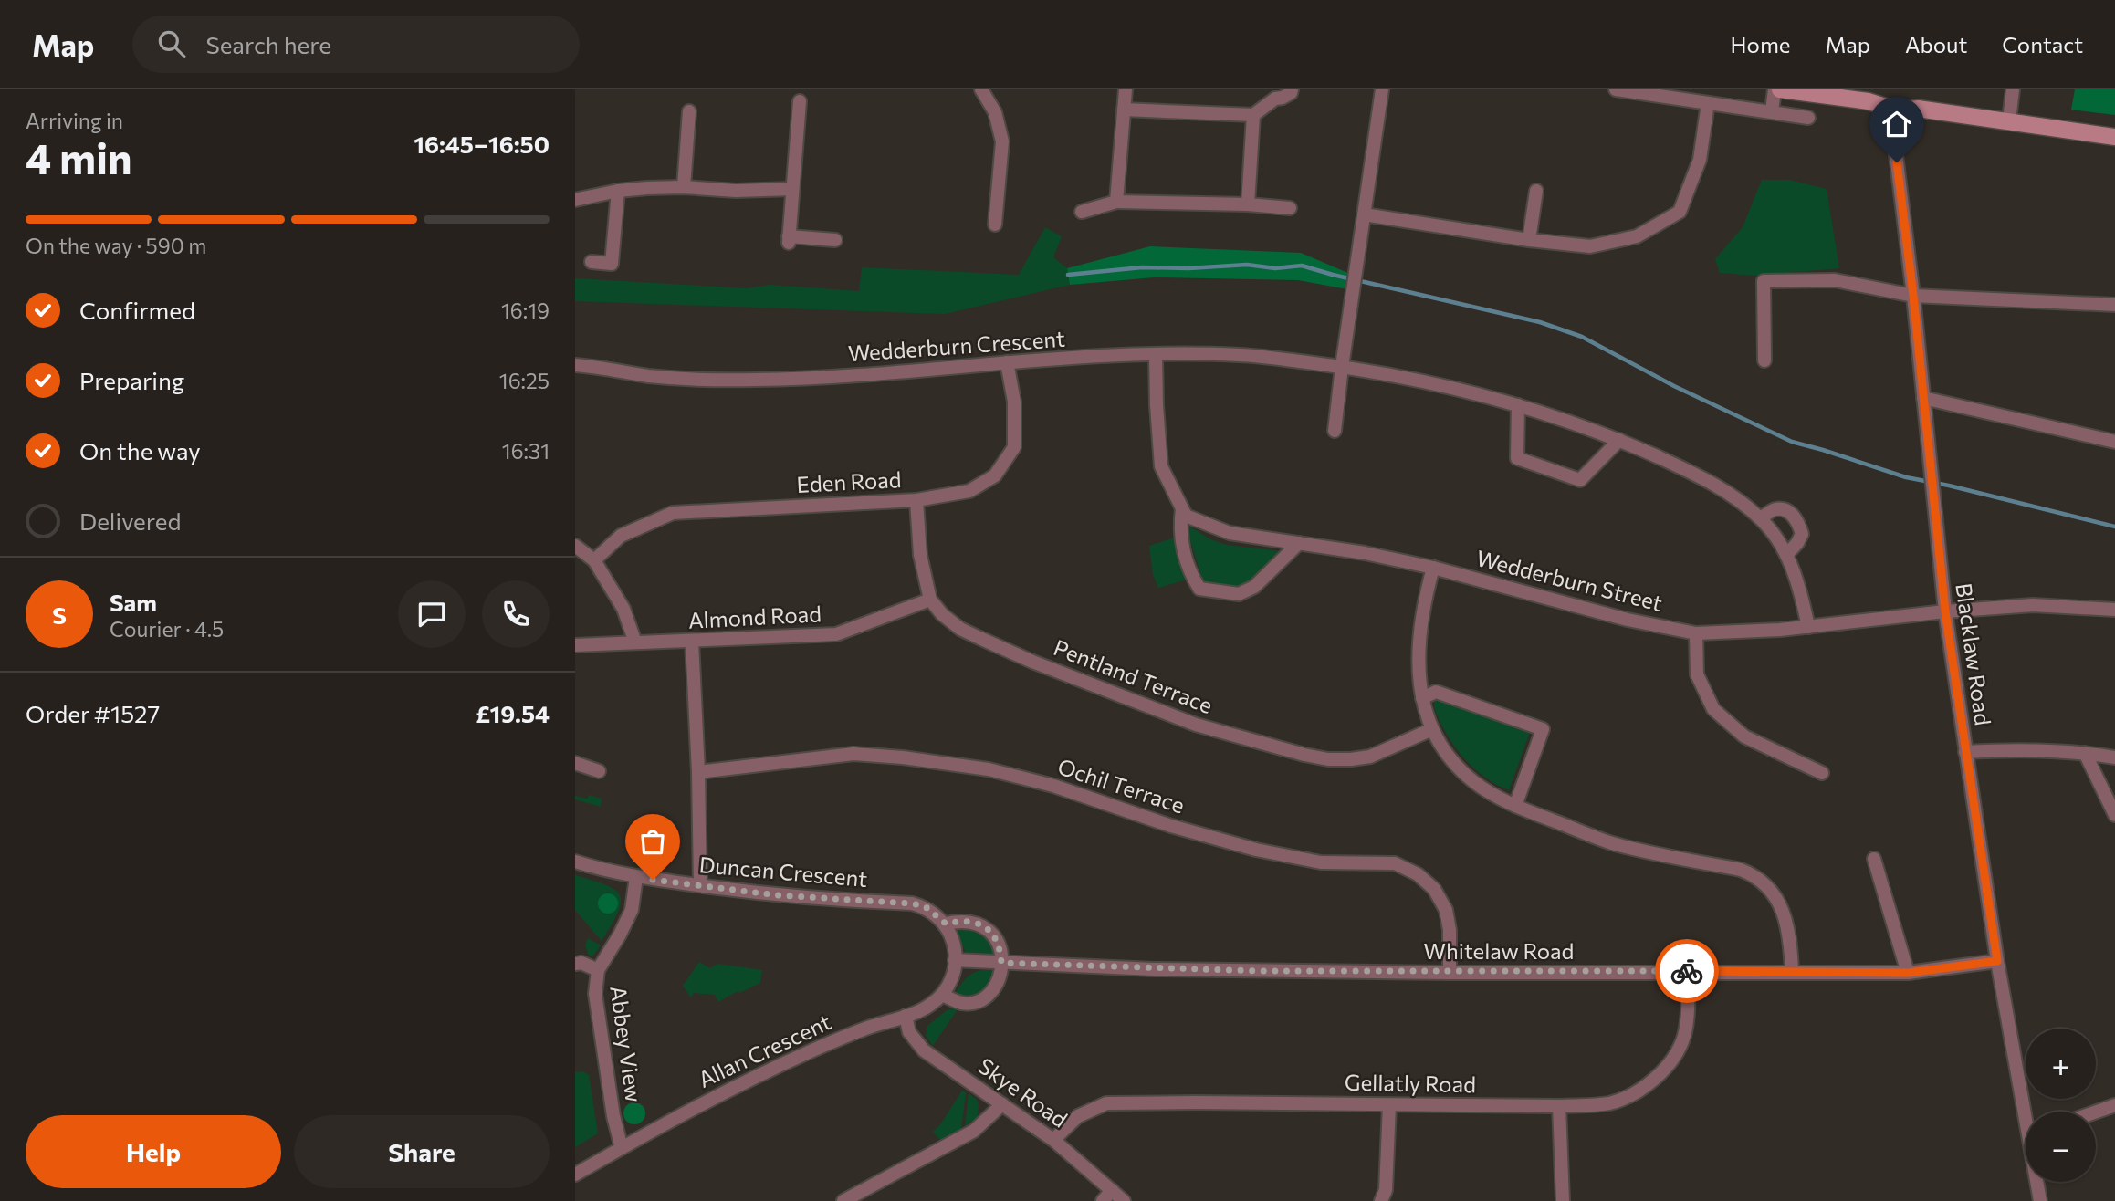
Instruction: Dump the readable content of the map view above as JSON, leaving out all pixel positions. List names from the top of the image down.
{
  "streets": {
    "street": [
      "Wedderburn Crescent",
      "Eden Road",
      "Wedderburn Street",
      "Almond Road",
      "Blacklaw Road",
      "Pentland Terrace",
      "Ochil Terrace",
      "Duncan Crescent",
      "Whitelaw Road",
      "Abbey View",
      "Allan Crescent",
      "Gellatly Road",
      "Skye Road"
    ]
  },
  "crossings": [
    ["Wedderburn Crescent", "Eden Road"],
    ["Wedderburn Crescent", "Wedderburn Street"],
    ["Wedderburn Street", "Blacklaw Road"],
    ["Almond Road", "Pentland Terrace"],
    ["Blacklaw Road", "Whitelaw Road"],
    ["Ochil Terrace", "Whitelaw Road"],
    ["Duncan Crescent", "Abbey View"],
    ["Whitelaw Road", "Gellatly Road"],
    ["Abbey View", "Allan Crescent"],
    ["Allan Crescent", "Skye Road"],
    ["Gellatly Road", "Skye Road"]
  ],
  "page": {
    "header": "Map",
    "search": "Search here",
    "nav": [
      "Home",
      "Map",
      "About",
      "Contact"
    ],
    "heading": ["4 min", "Arriving in", "16:45–16:50"],
    "panel": [
      "Sam",
      "Courier · 4.5",
      "Order #1527",
      "£19.54"
    ],
    "bar": "On the way · 590 m",
    "list": [
      ["Confirmed", "16:19"],
      ["Preparing", "16:25"],
      ["On the way", "16:31"],
      "Delivered"
    ],
    "round": "S",
    "map_buttons": ["+", "−"],
    "buttons": ["Help", "Share"]
  }
}
